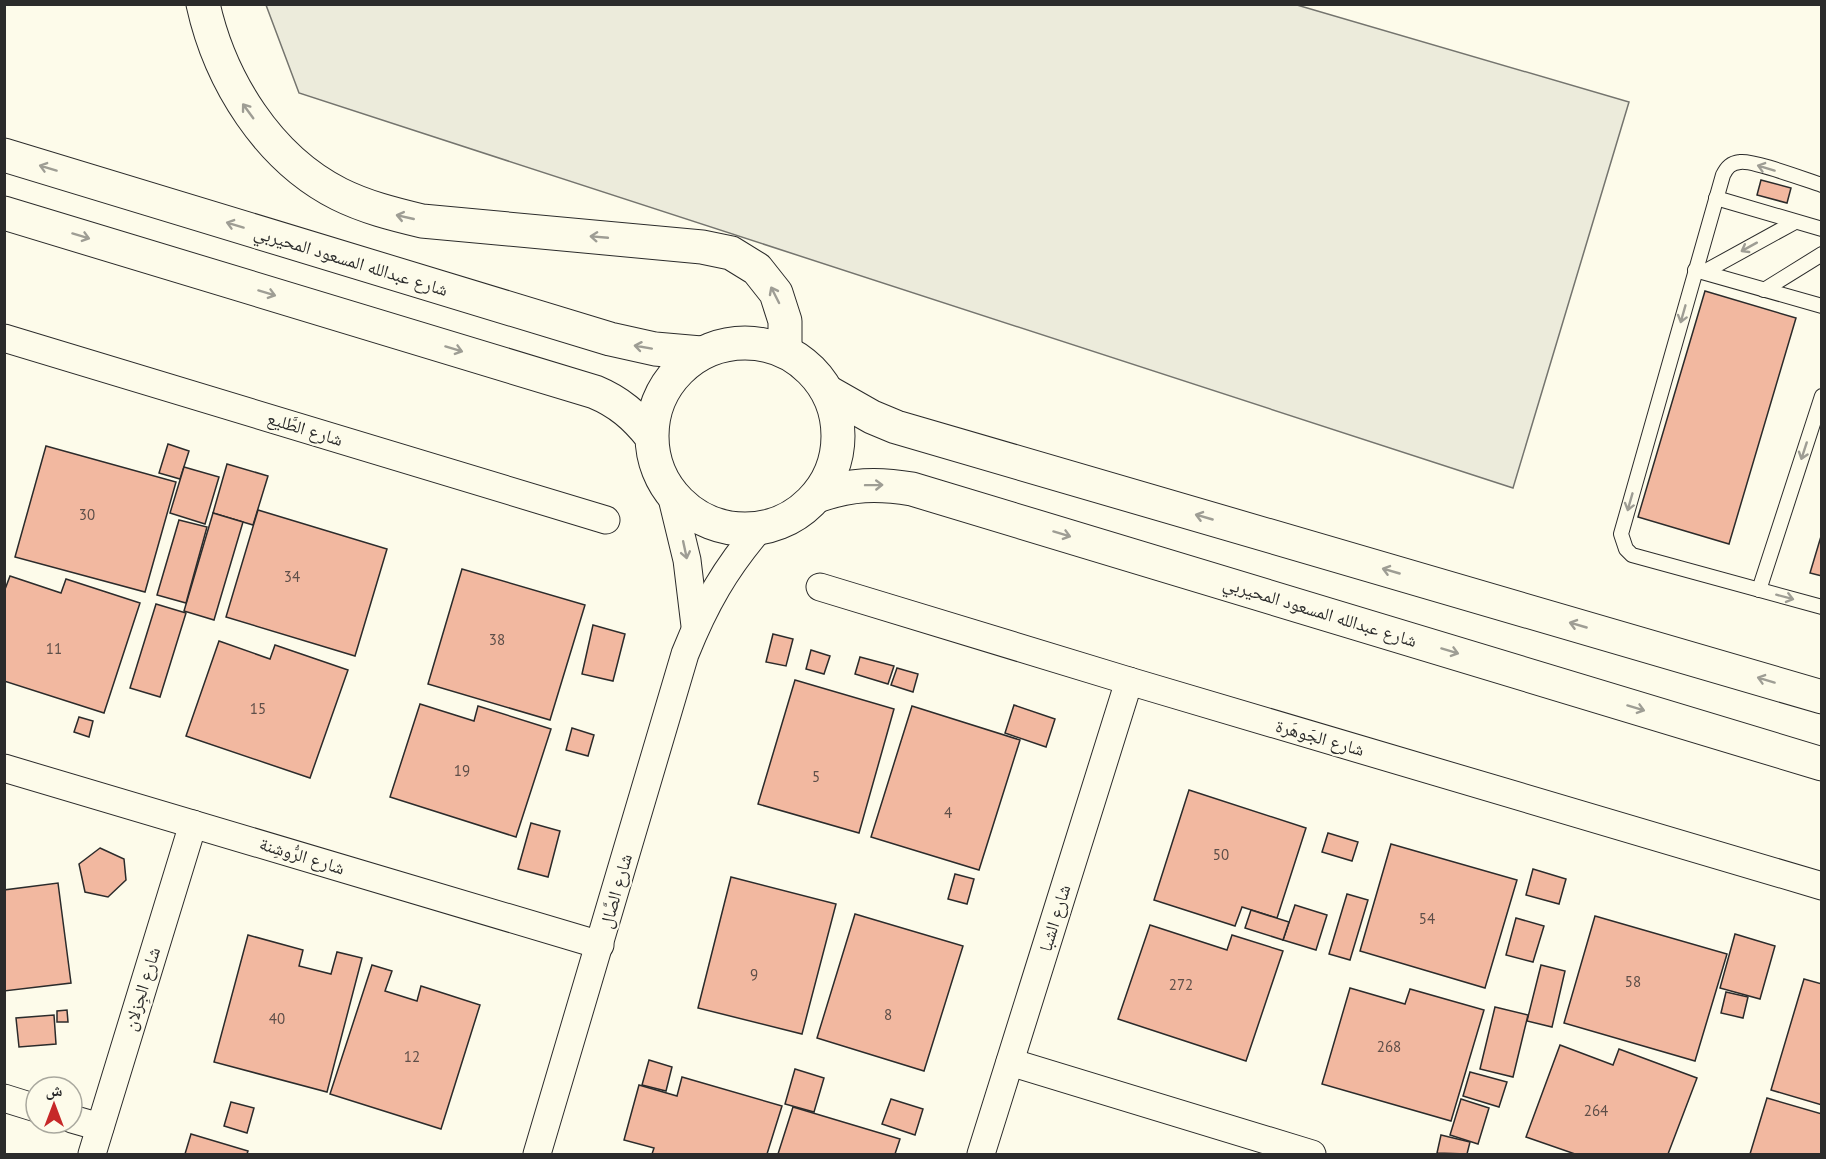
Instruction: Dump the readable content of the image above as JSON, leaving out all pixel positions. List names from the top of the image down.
{
  "streets": {
    "main road": ["شارع عبدالله المسعود المحيربي"],
    "street": [
      "شارع الطَّليع",
      "شارع الجَوهَرة",
      "شارع الرُّوشِنة",
      "شارع الصَّال",
      "شارع الشبا",
      "شارع الجِزلان"
    ]
  },
  "crossings": [
    ["شارع عبدالله المسعود المحيربي", "شارع الصَّال"],
    ["شارع الجَوهَرة", "شارع الشبا"],
    ["شارع الرُّوشِنة", "شارع الصَّال"],
    ["شارع الرُّوشِنة", "شارع الجِزلان"]
  ],
  "house_numbers": [
    "30",
    "34",
    "38",
    "11",
    "15",
    "19",
    "5",
    "4",
    "50",
    "54",
    "9",
    "58",
    "272",
    "8",
    "40",
    "268",
    "12",
    "264"
  ],
  "north": "top"
}
